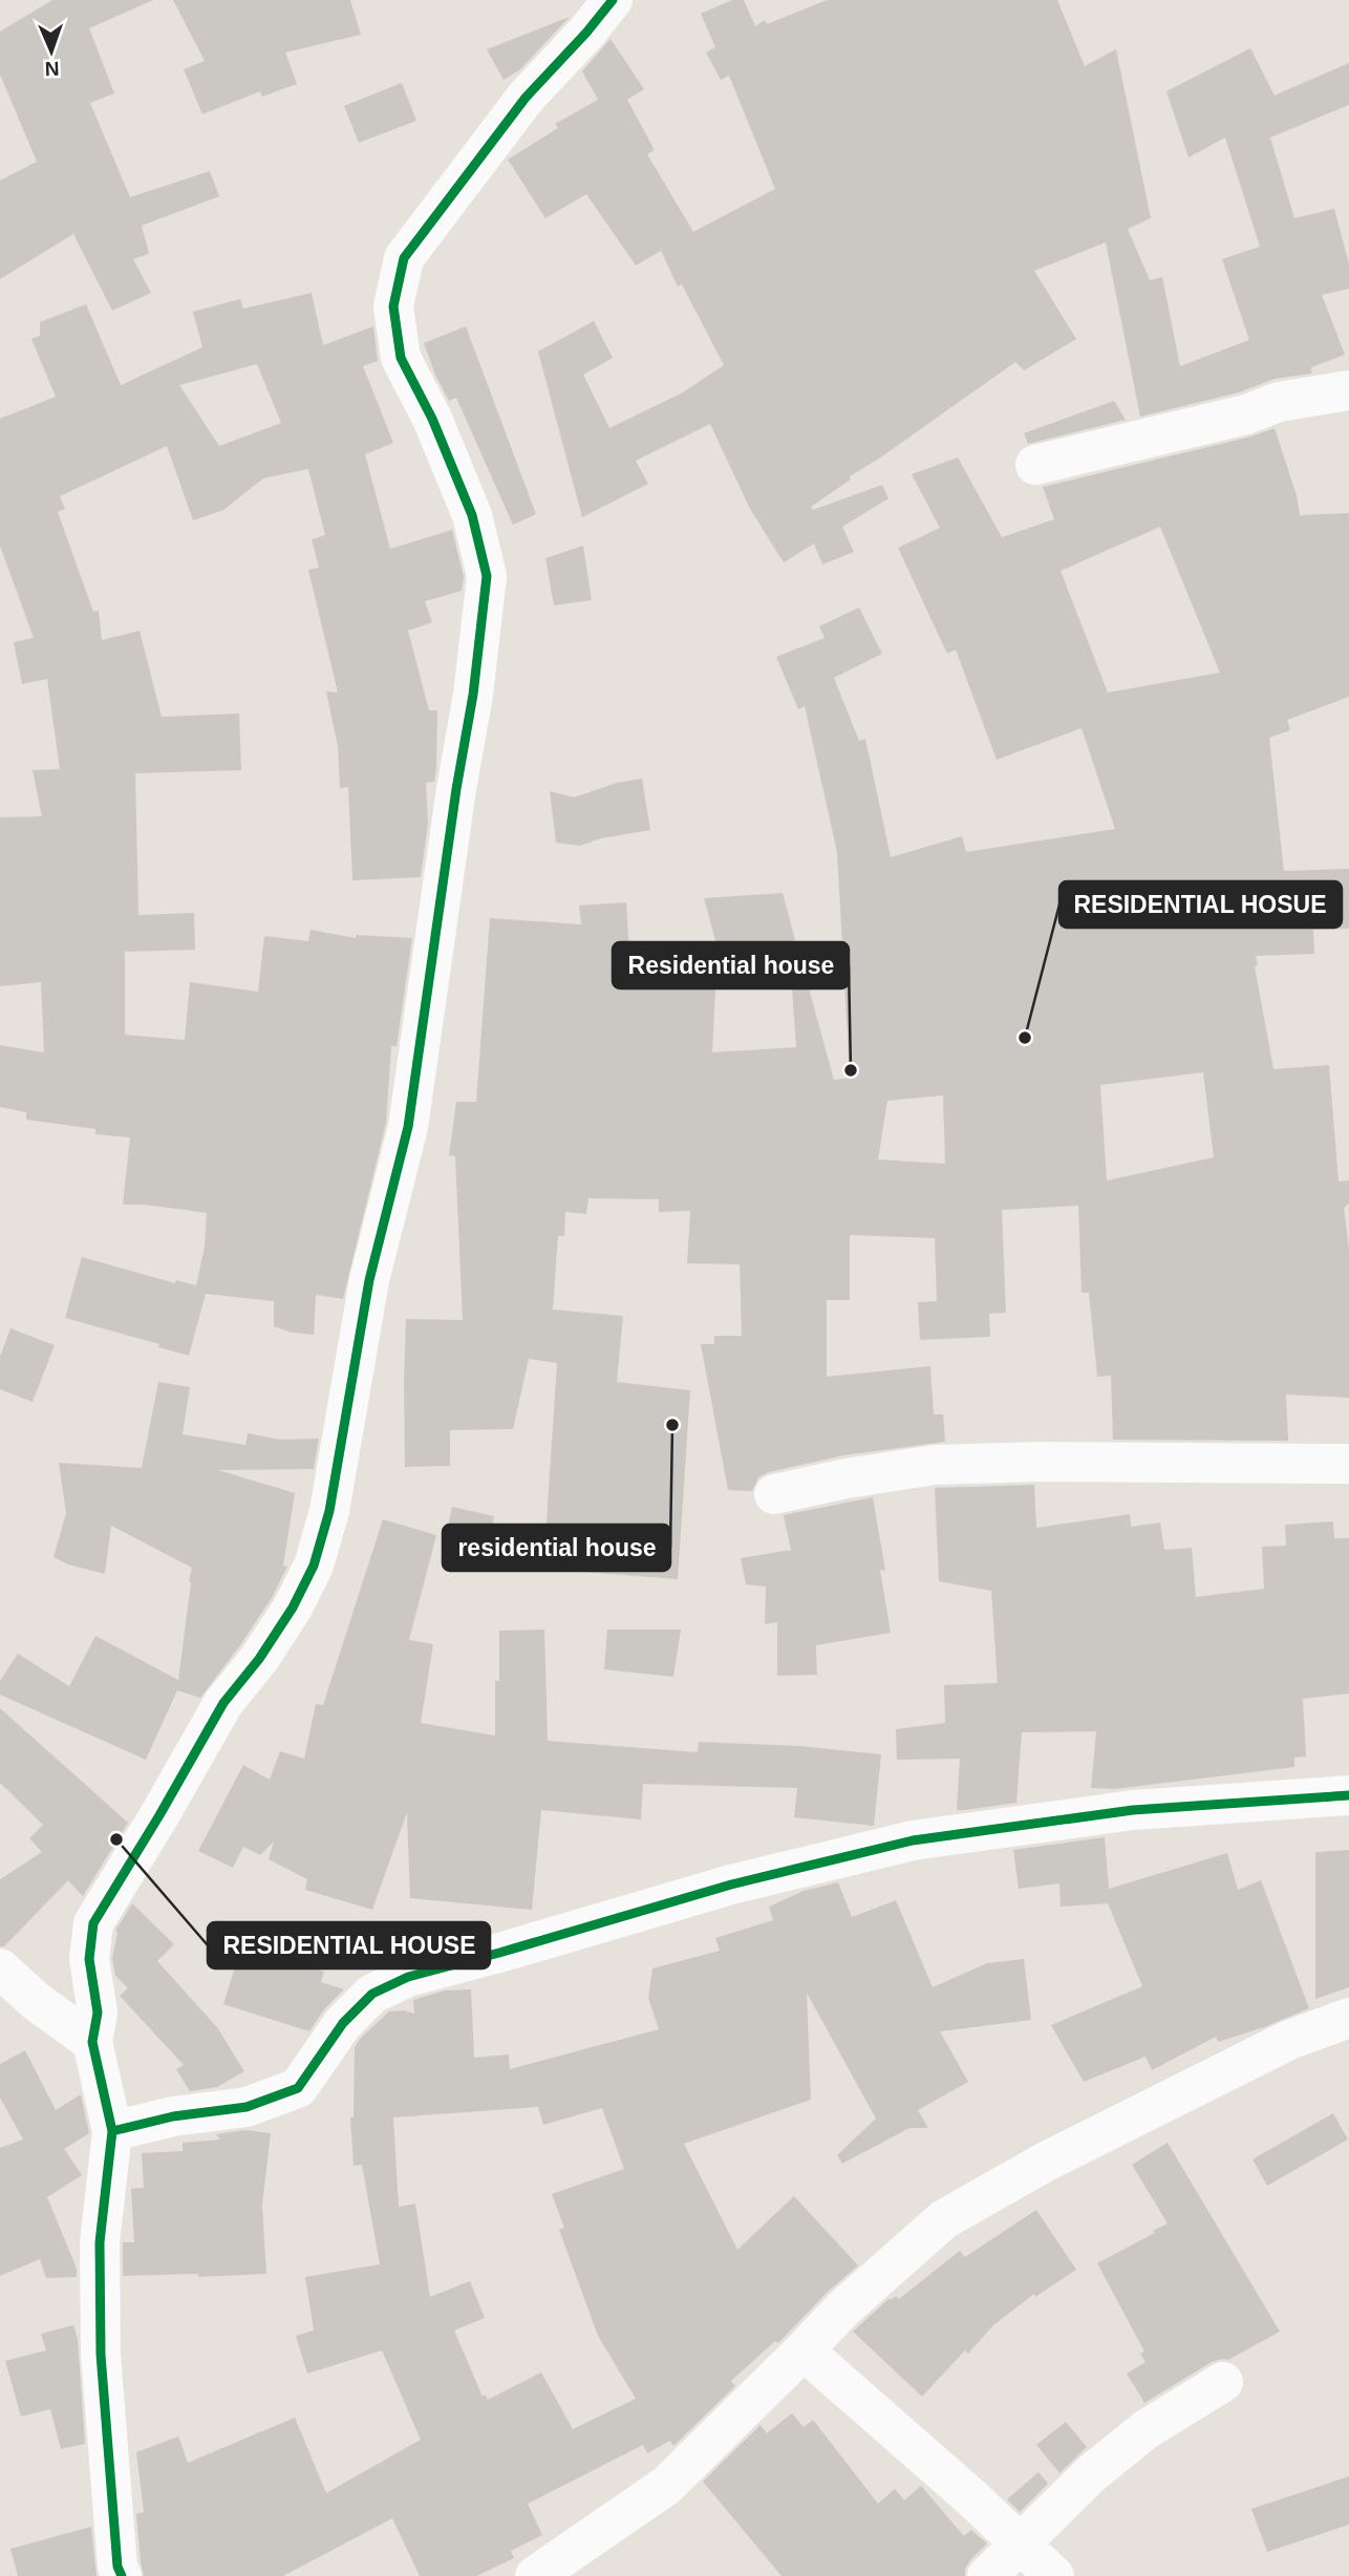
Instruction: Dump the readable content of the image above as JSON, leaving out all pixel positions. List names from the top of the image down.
{
  "places": [
    "RESIDENTIAL HOSUE",
    "Residential house",
    "residential house",
    "RESIDENTIAL HOUSE"
  ],
  "north": "bottom"
}
